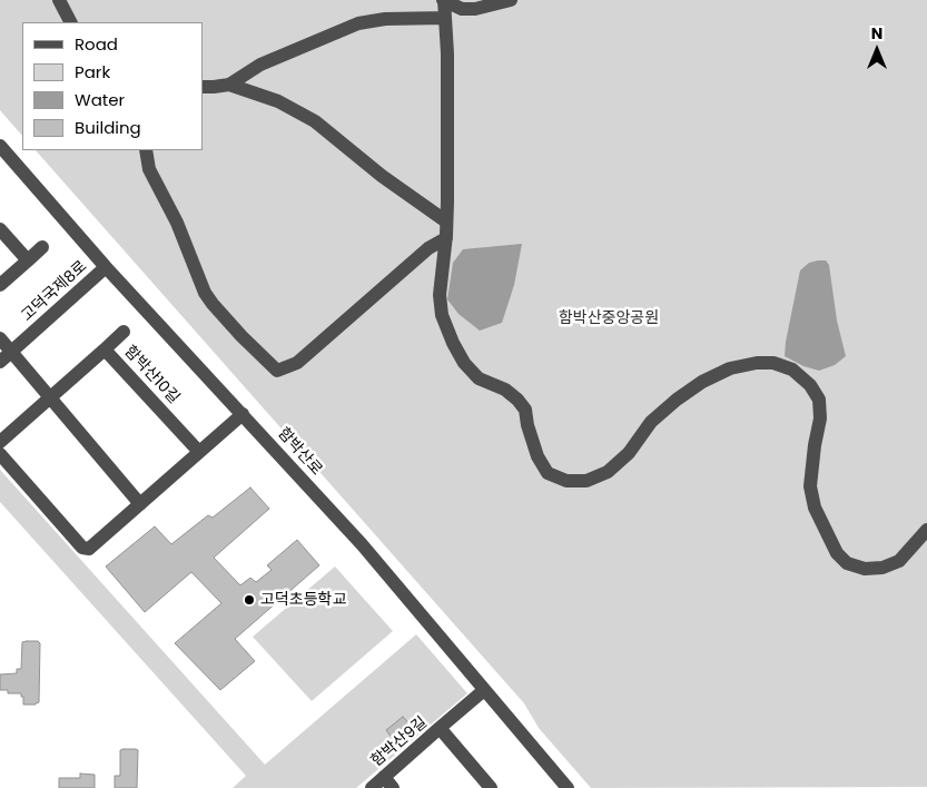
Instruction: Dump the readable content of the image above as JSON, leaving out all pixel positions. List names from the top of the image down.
{
  "streets": {
    "street": [
      "고덕국제8로",
      "함박산10길",
      "함박산로",
      "함박산9길"
    ]
  },
  "crossings": [
    ["고덕국제8로", "함박산로"]
  ],
  "parks": ["함박산중앙공원"],
  "places": ["고덕초등학교"],
  "legend": [
    "Road",
    "Park",
    "Water",
    "Building"
  ],
  "north": "top"
}
